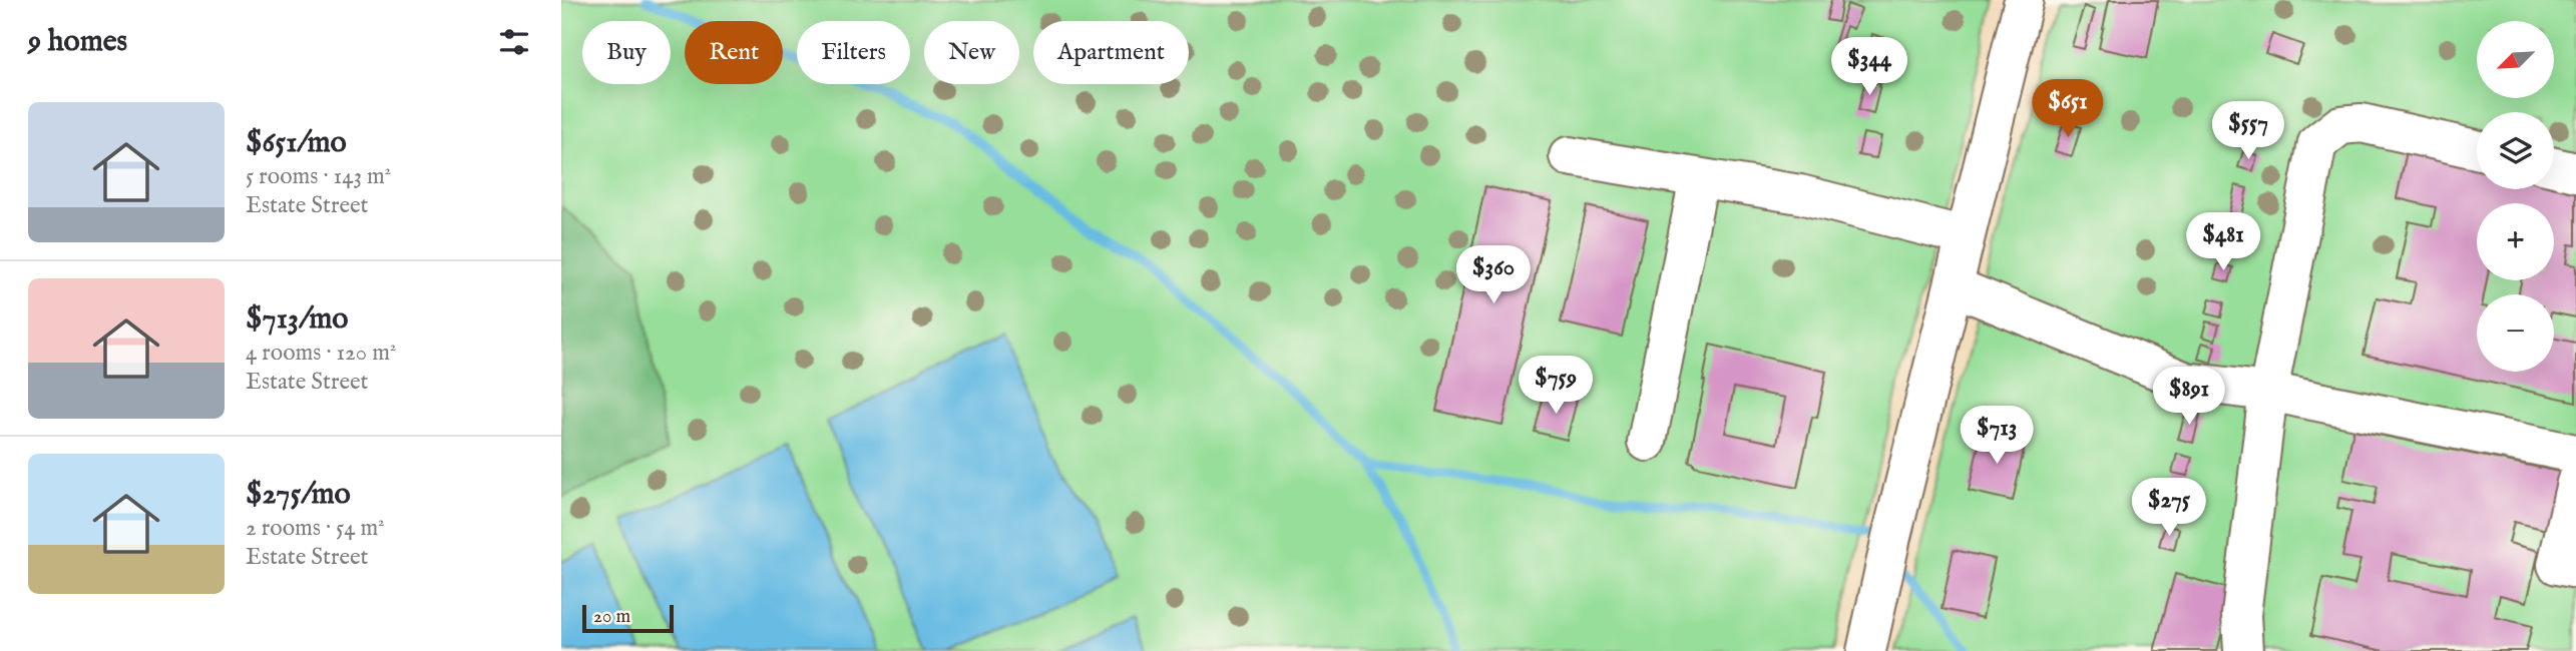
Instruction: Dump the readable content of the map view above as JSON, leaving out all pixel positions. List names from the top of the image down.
{
  "scale_bar": "20 m",
  "north": "bottom left",
  "page": {
    "heading": "9 homes",
    "map_buttons": ["+", "−"],
    "chip": [
      "Buy",
      "Rent",
      "Filters",
      "New",
      "Apartment"
    ],
    "price": [
      "$344",
      "$651",
      "$557",
      "$481",
      "$360",
      "$759",
      "$891",
      "$713",
      "$275"
    ],
    "list": [
      {
        "name": "$651/mo",
        "note": "5 rooms · 143 m² · Estate Street"
      },
      {
        "name": "$713/mo",
        "note": "4 rooms · 120 m² · Estate Street"
      },
      {
        "name": "$275/mo",
        "note": "2 rooms · 54 m² · Estate Street"
      }
    ],
    "scale": "20 m"
  }
}
